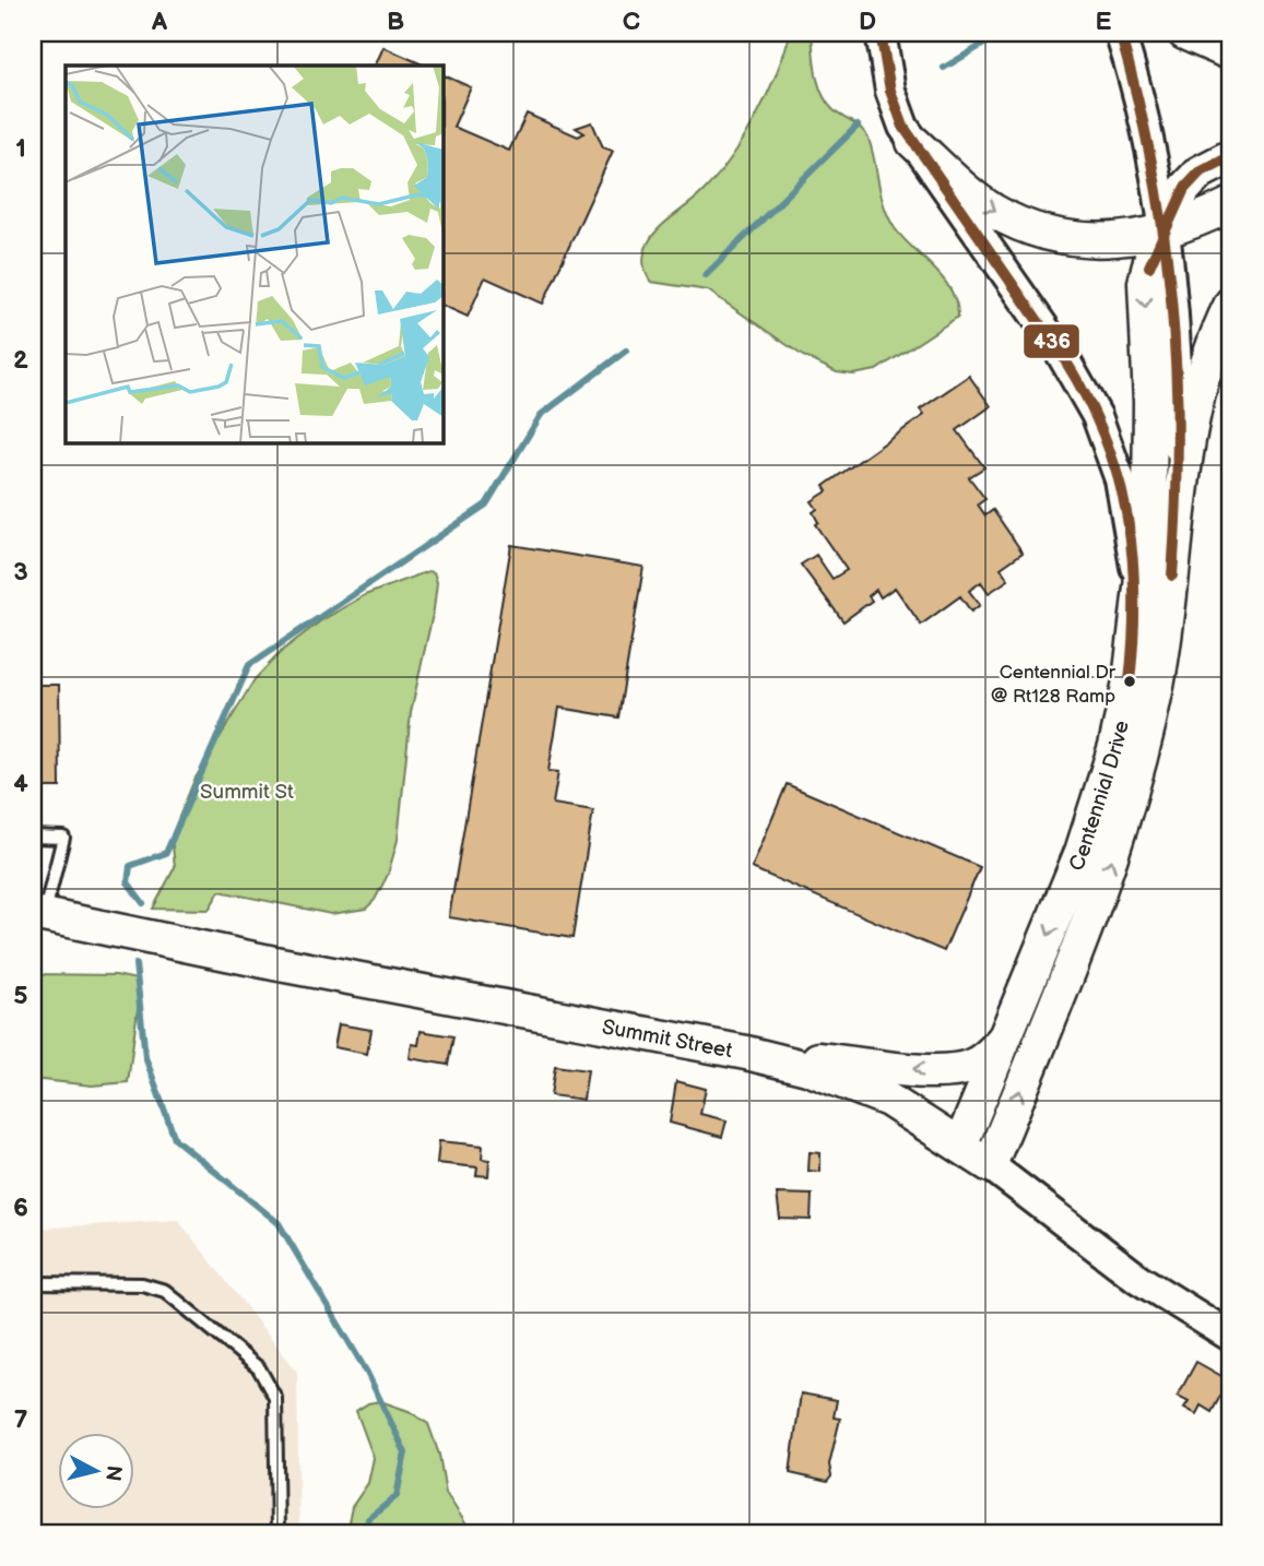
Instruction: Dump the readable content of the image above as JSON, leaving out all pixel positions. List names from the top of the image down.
{
  "streets": {
    "main road": ["Centennial Drive", "Summit Street"]
  },
  "crossings": [
    ["Centennial Drive", "Summit Street"]
  ],
  "parks": ["Summit St"],
  "places": ["Centennial Dr @ Rt128 Ramp"],
  "lines": ["transit line 436"],
  "north": "right",
  "grid": {
    "columns": [
      "A",
      "B",
      "C",
      "D",
      "E"
    ],
    "rows": [
      "1",
      "2",
      "3",
      "4",
      "5",
      "6",
      "7"
    ]
  }
}
